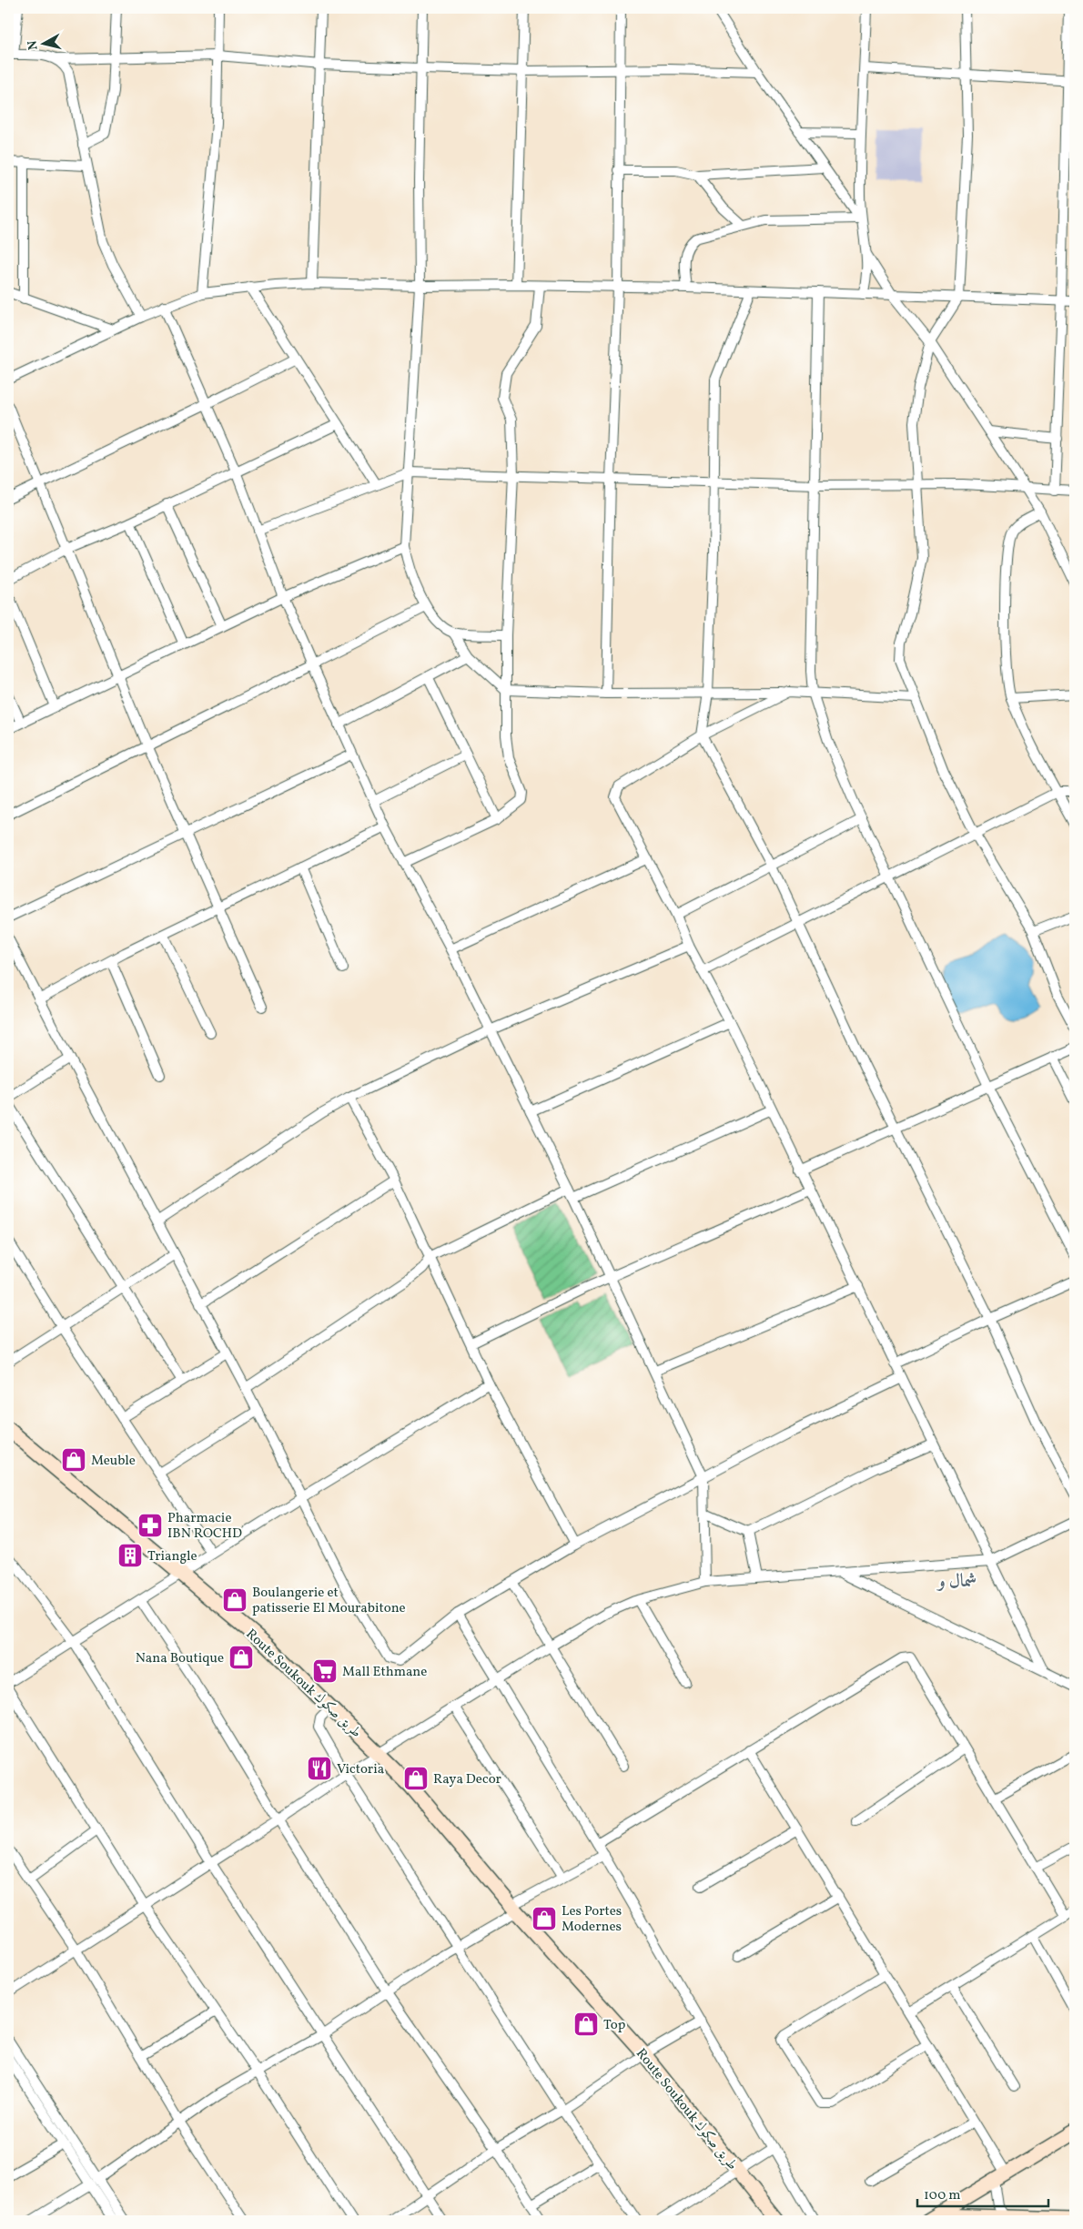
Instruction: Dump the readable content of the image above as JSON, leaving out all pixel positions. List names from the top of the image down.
{
  "streets": {
    "street": ["Route Soukouk طريق صكوك"]
  },
  "districts": ["شمال و"],
  "places": {
    "shop": [
      "Meuble",
      "Boulangerie et patisserie El Mourabitone",
      "Nana Boutique",
      "Raya Decor",
      "Les Portes Modernes",
      "Top"
    ],
    "pharmacy": ["Pharmacie IBN ROCHD"],
    "building": ["Triangle"],
    "supermarket": ["Mall Ethmane"],
    "restaurant": ["Victoria"]
  },
  "scale_bar": "100 m",
  "north": "left"
}
